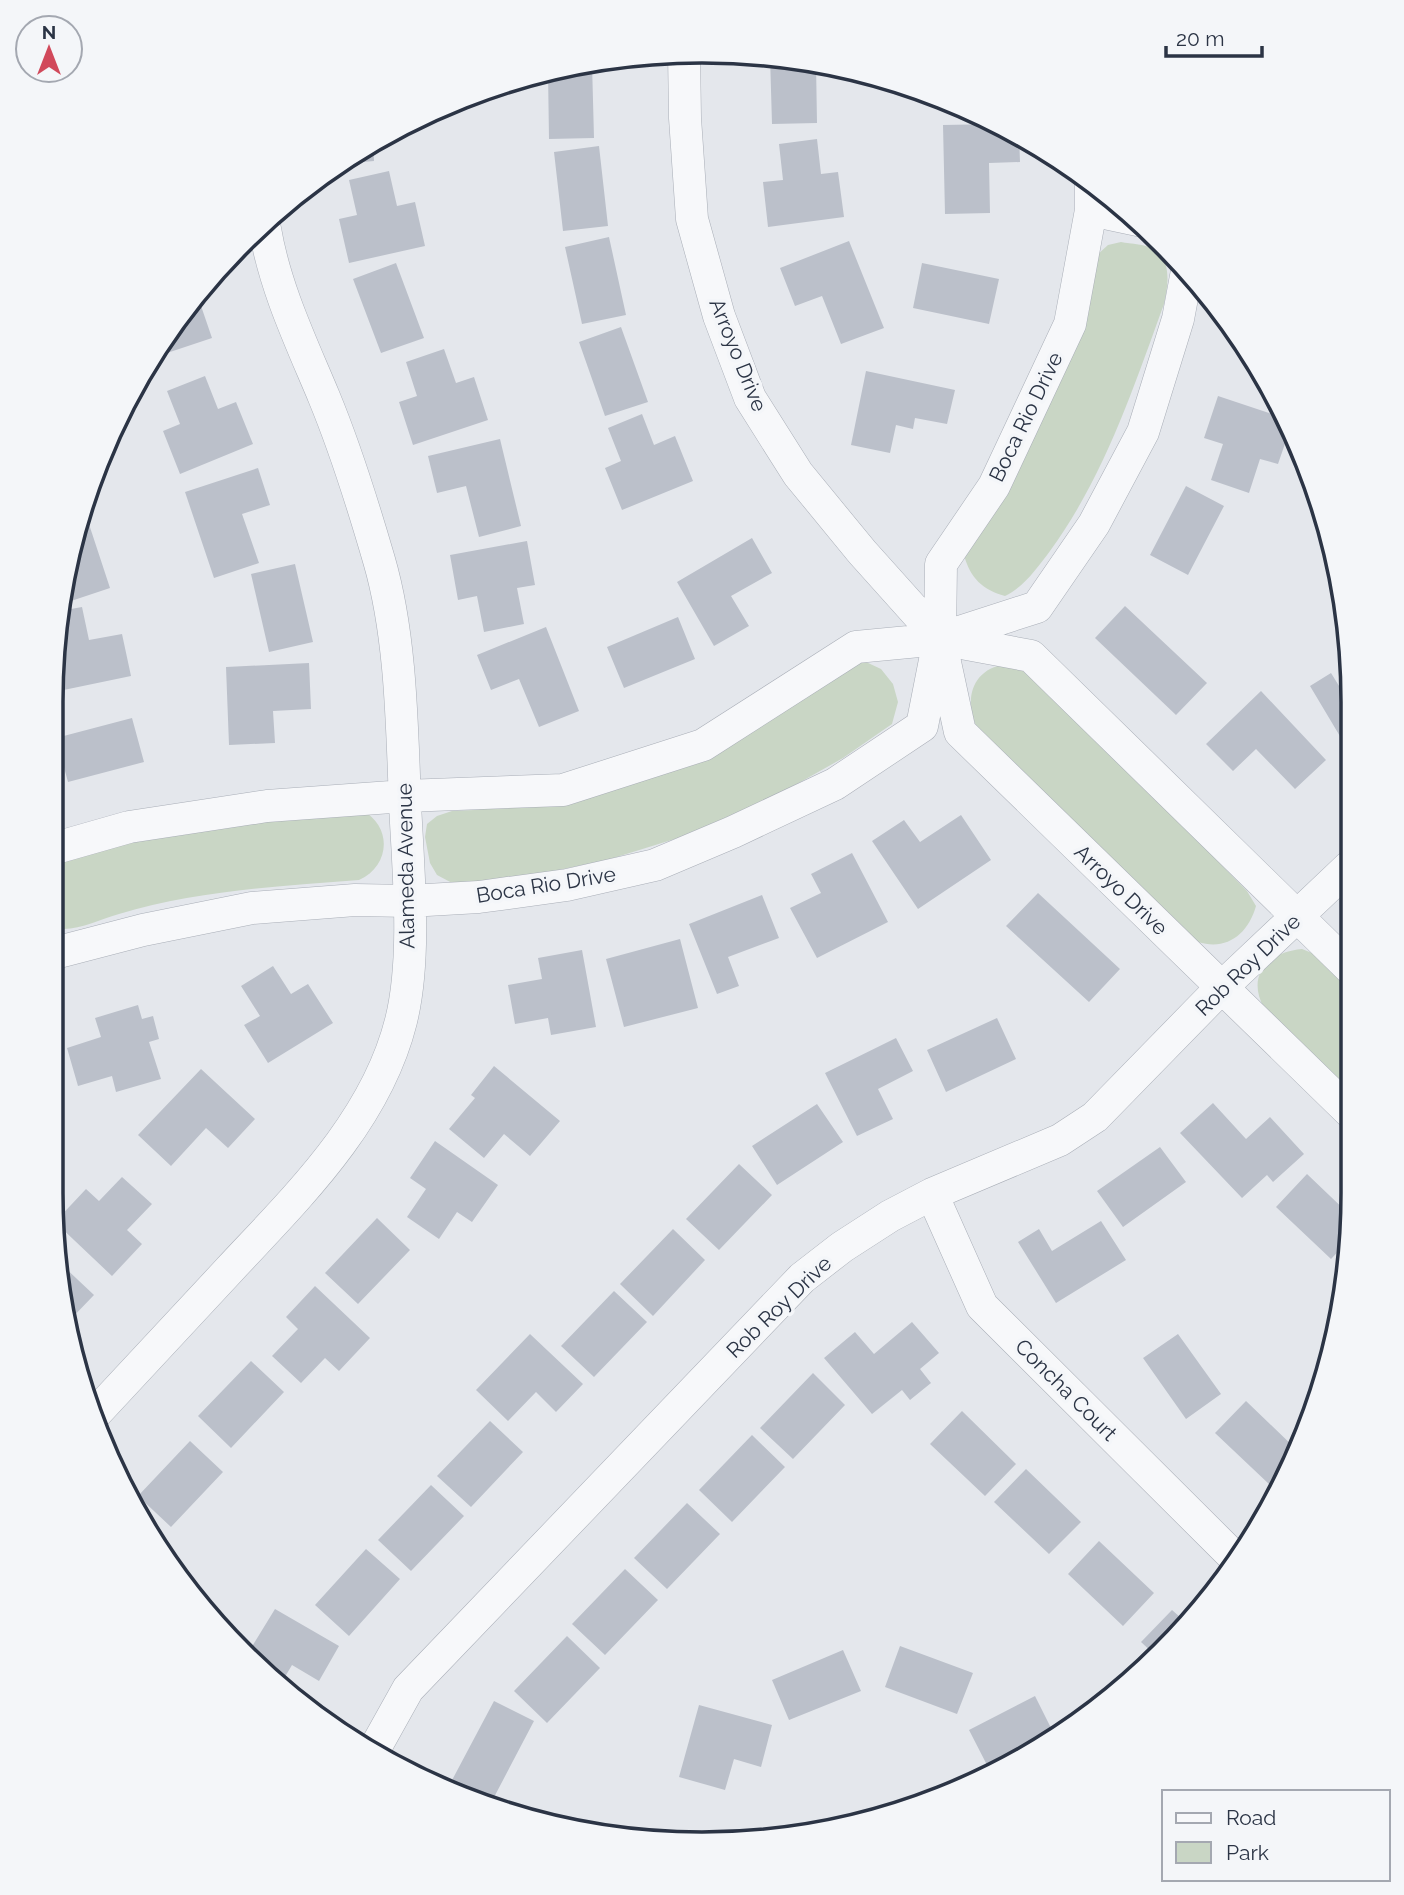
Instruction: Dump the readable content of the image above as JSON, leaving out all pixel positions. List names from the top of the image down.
{
  "streets": {
    "street": [
      "Arroyo Drive",
      "Boca Rio Drive",
      "Alameda Avenue",
      "Rob Roy Drive",
      "Concha Court"
    ]
  },
  "crossings": [
    ["Arroyo Drive", "Boca Rio Drive"],
    ["Arroyo Drive", "Rob Roy Drive"],
    ["Boca Rio Drive", "Alameda Avenue"],
    ["Rob Roy Drive", "Concha Court"]
  ],
  "legend": ["Road", "Park"],
  "scale_bar": "20 m",
  "north": "top"
}
